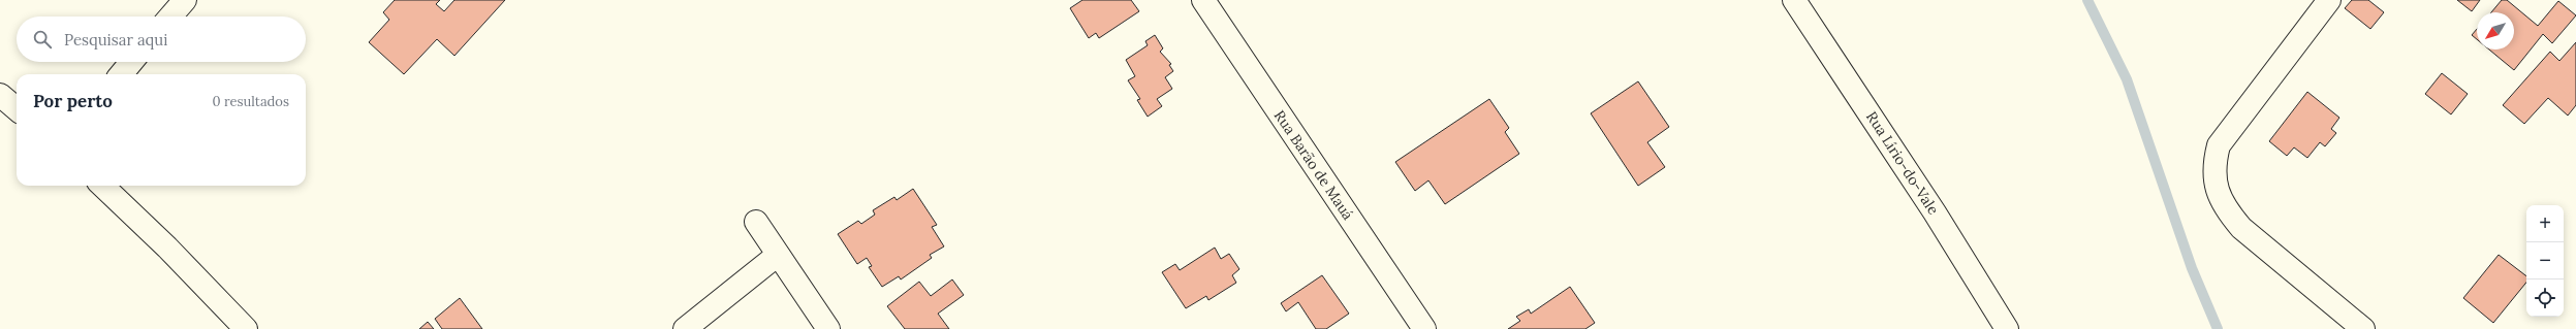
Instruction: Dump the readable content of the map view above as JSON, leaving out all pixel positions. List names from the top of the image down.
{
  "streets": {
    "street": ["Rua Lírio-do-Vale", "Rua Barão de Mauá"]
  },
  "north": "bottom left",
  "page": {
    "search": "Pesquisar aqui",
    "heading": ["Por perto", "0 resultados"],
    "map_buttons": ["+", "−"]
  }
}
